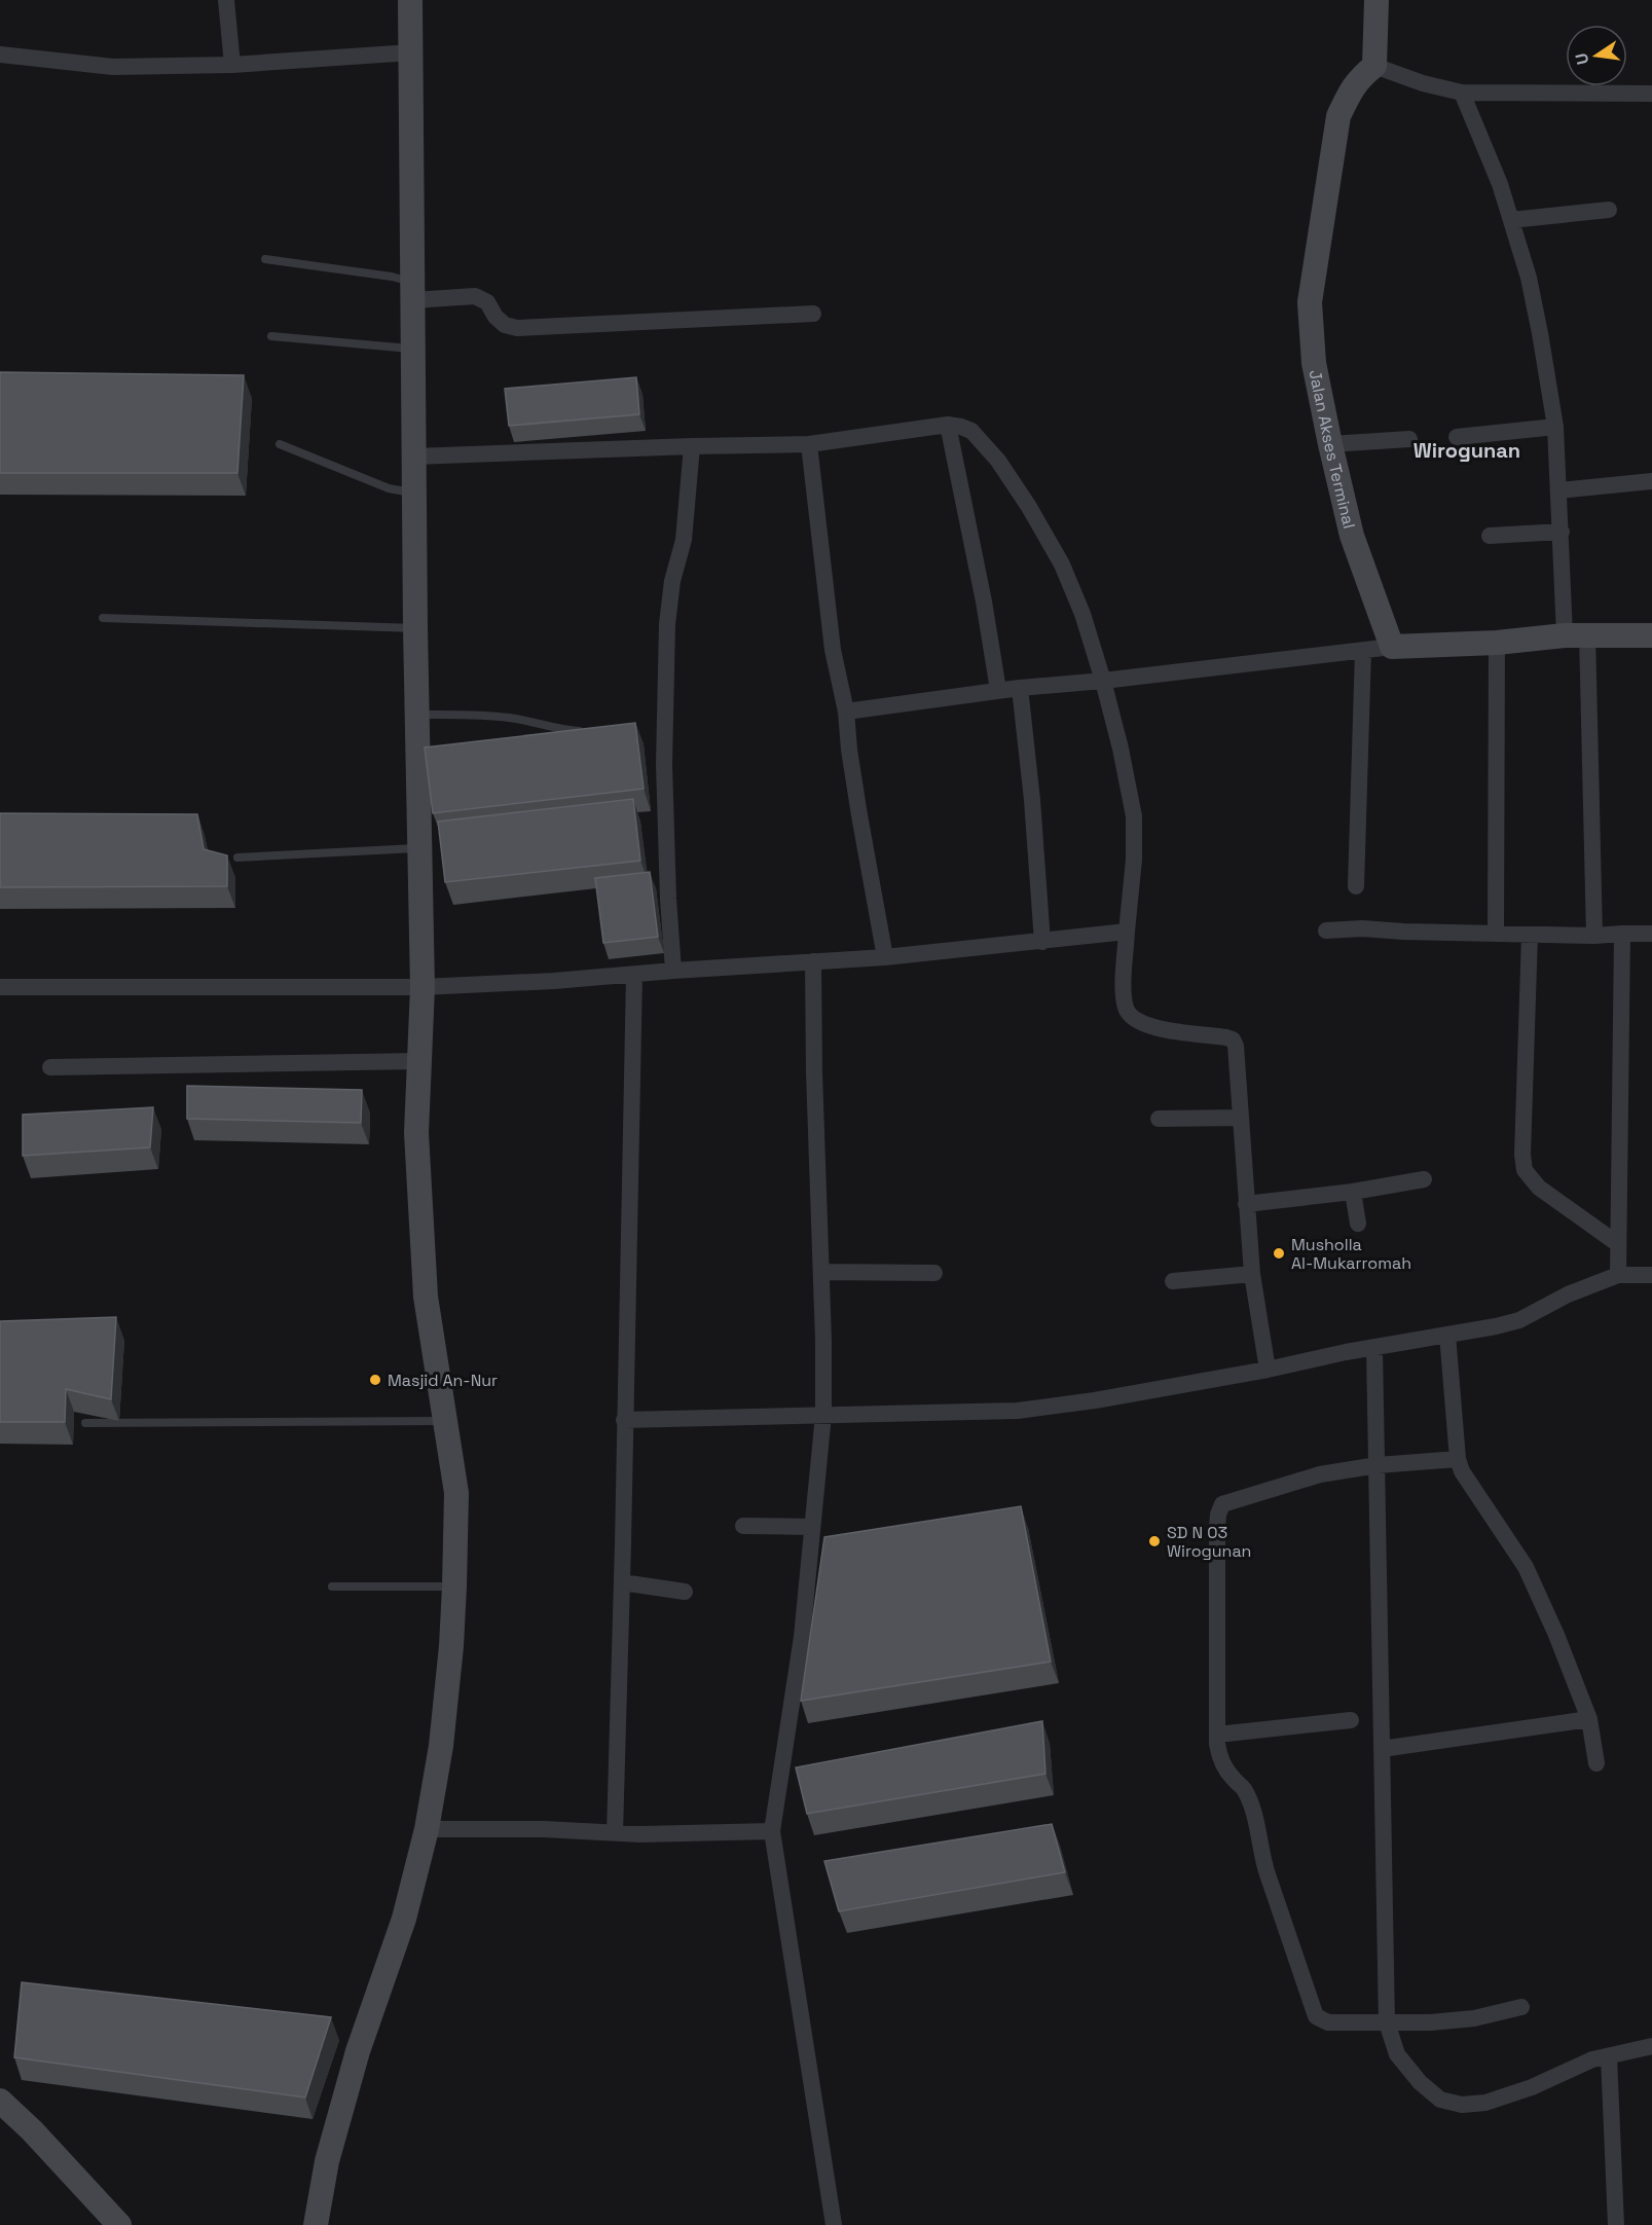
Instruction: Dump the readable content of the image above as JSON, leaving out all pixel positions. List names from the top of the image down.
{
  "streets": {
    "street": ["Jalan Akses Terminal"]
  },
  "districts": ["Wirogunan"],
  "places": ["Musholla Al-Mukarromah", "Masjid An-Nur", "SD N 03 Wirogunan"],
  "north": "left"
}
